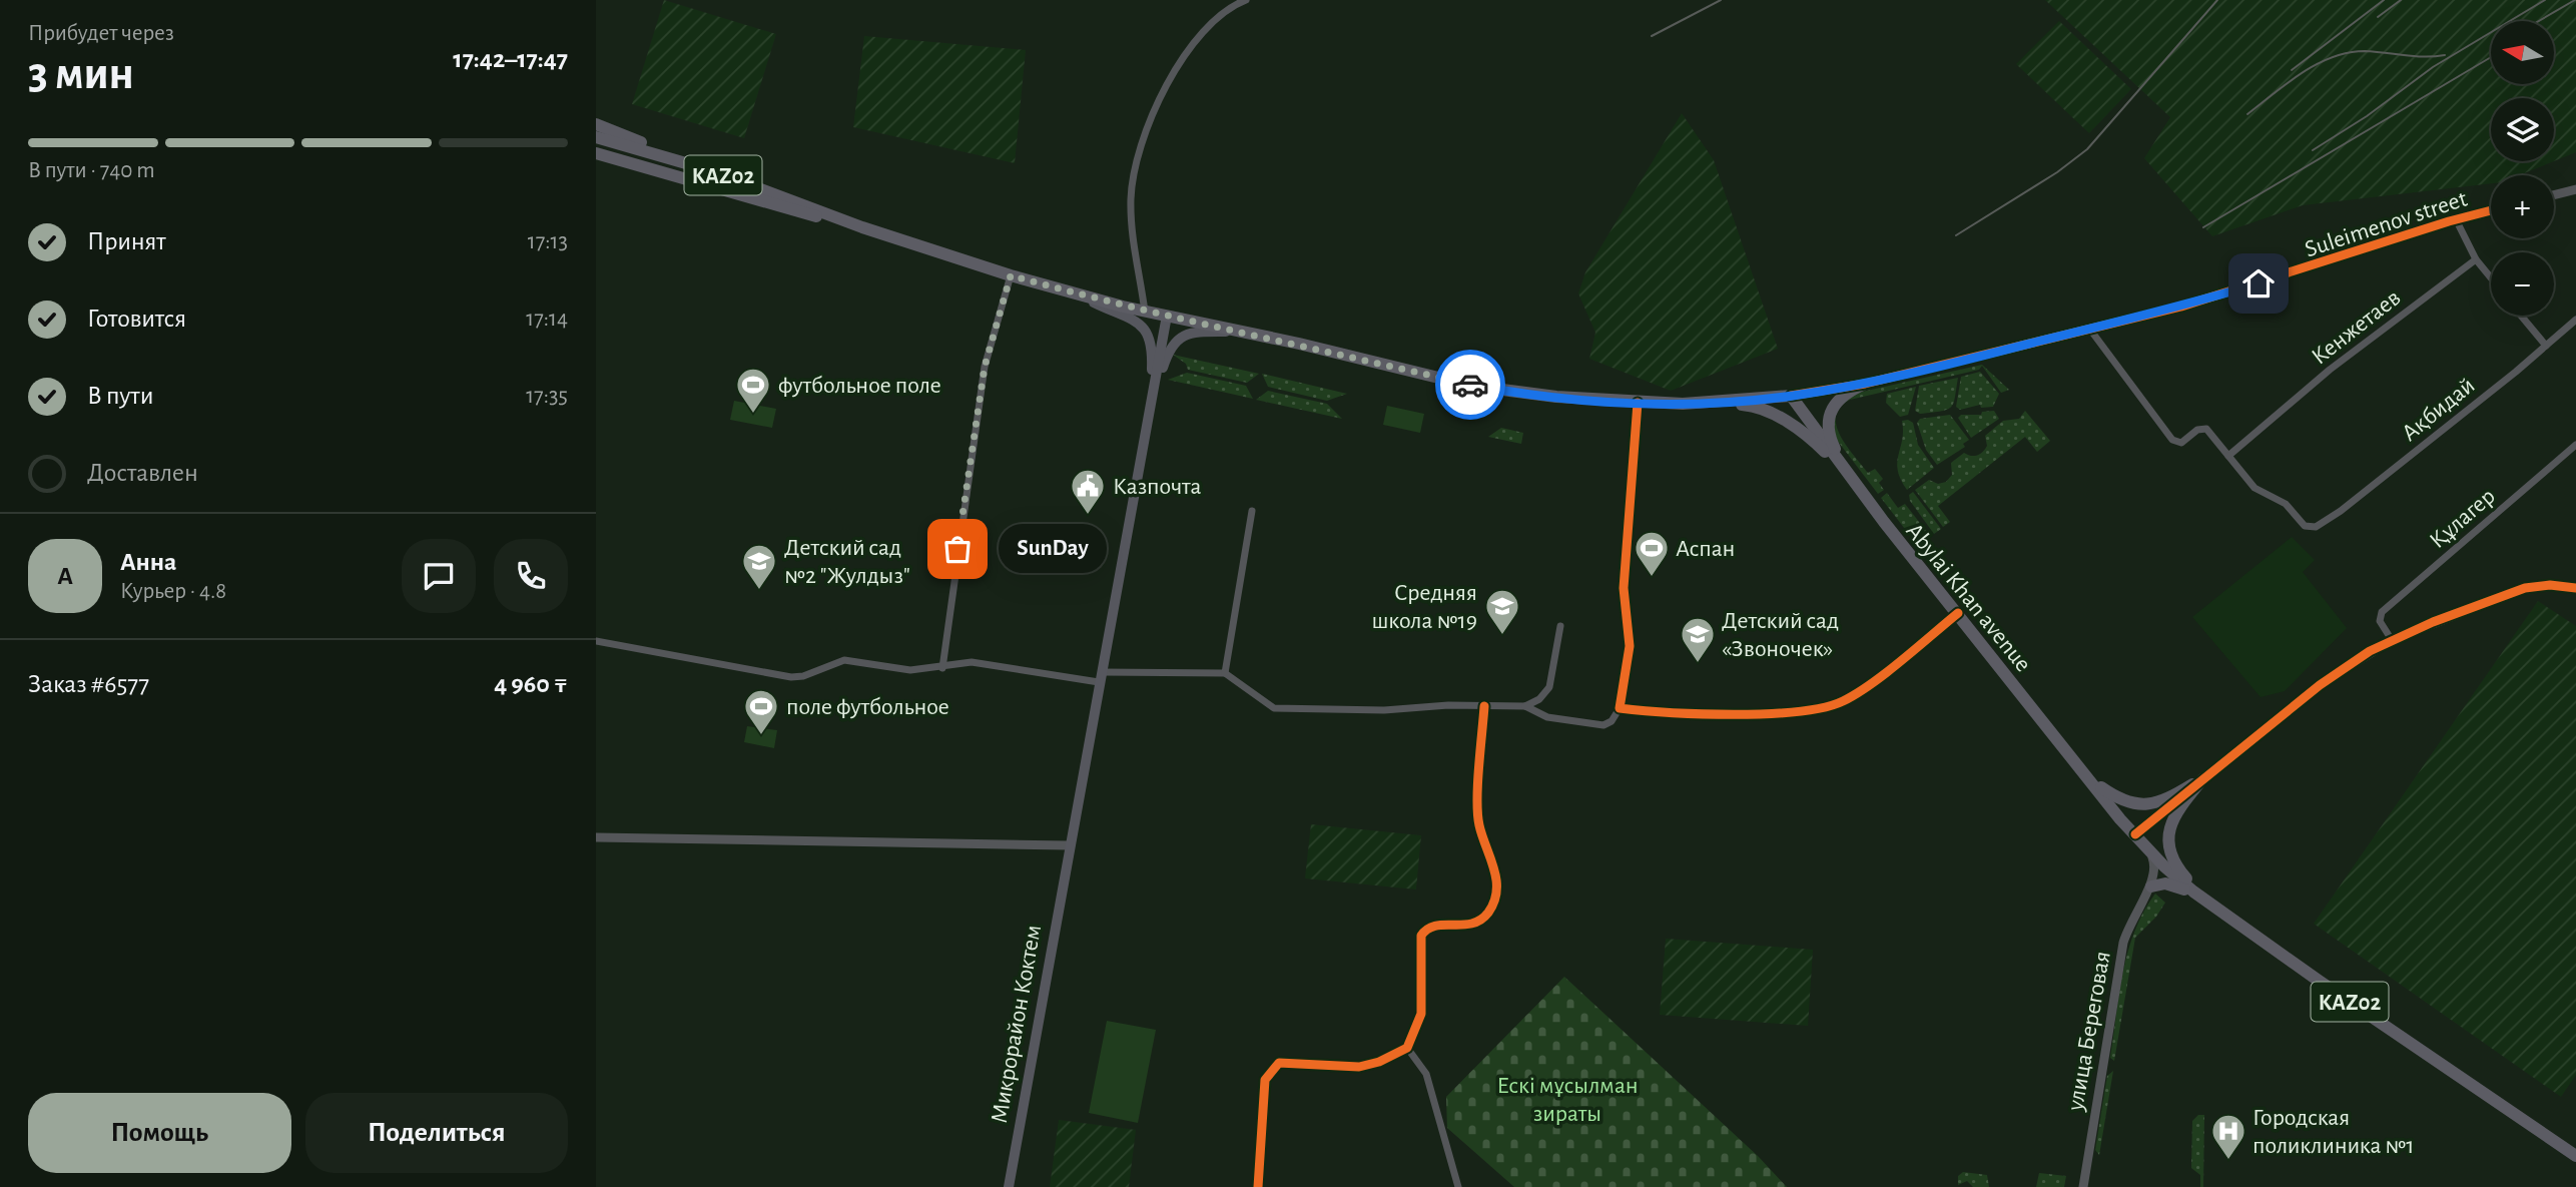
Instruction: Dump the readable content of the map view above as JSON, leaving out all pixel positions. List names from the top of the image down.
{
  "streets": {
    "highway": ["KАZ02", "Abylai Khan avenue"],
    "main road": ["Микрорайон Коктем"],
    "street": [
      "Suleimenov street",
      "Кенжетаев",
      "Ақбидай",
      "Құлагер",
      "улица Береговая"
    ]
  },
  "crossings": [
    ["KАZ02", "Suleimenov street"],
    ["KАZ02", "Abylai Khan avenue"],
    ["Suleimenov street", "Abylai Khan avenue"],
    ["Кенжетаев", "Ақбидай"]
  ],
  "parks": ["Ескі мұсылман зираты"],
  "places": {
    "sports": ["футбольное поле", "Аспан", "поле футбольное"],
    "public building": ["Казпочта"],
    "other": ["SunDay"],
    "school or university": ["Детский сад №2 \"Жулдыз\"", "Средняя школа №19", "Детский сад «Звоночек»"],
    "hospital": ["Городская поликлиника №1"]
  },
  "north": "left",
  "page": {
    "heading": ["3 мин", "Прибудет через", "17:42–17:47"],
    "panel": [
      "Анна",
      "Курьер · 4.8",
      "Заказ #6577",
      "4 960 ₸"
    ],
    "map_buttons": ["+", "−"],
    "bar": "В пути · 740 m",
    "list": [
      ["Принят", "17:13"],
      ["Готовится", "17:14"],
      ["В пути", "17:35"],
      "Доставлен"
    ],
    "bubble": "SunDay",
    "round": "А",
    "buttons": ["Помощь", "Поделиться"]
  }
}
